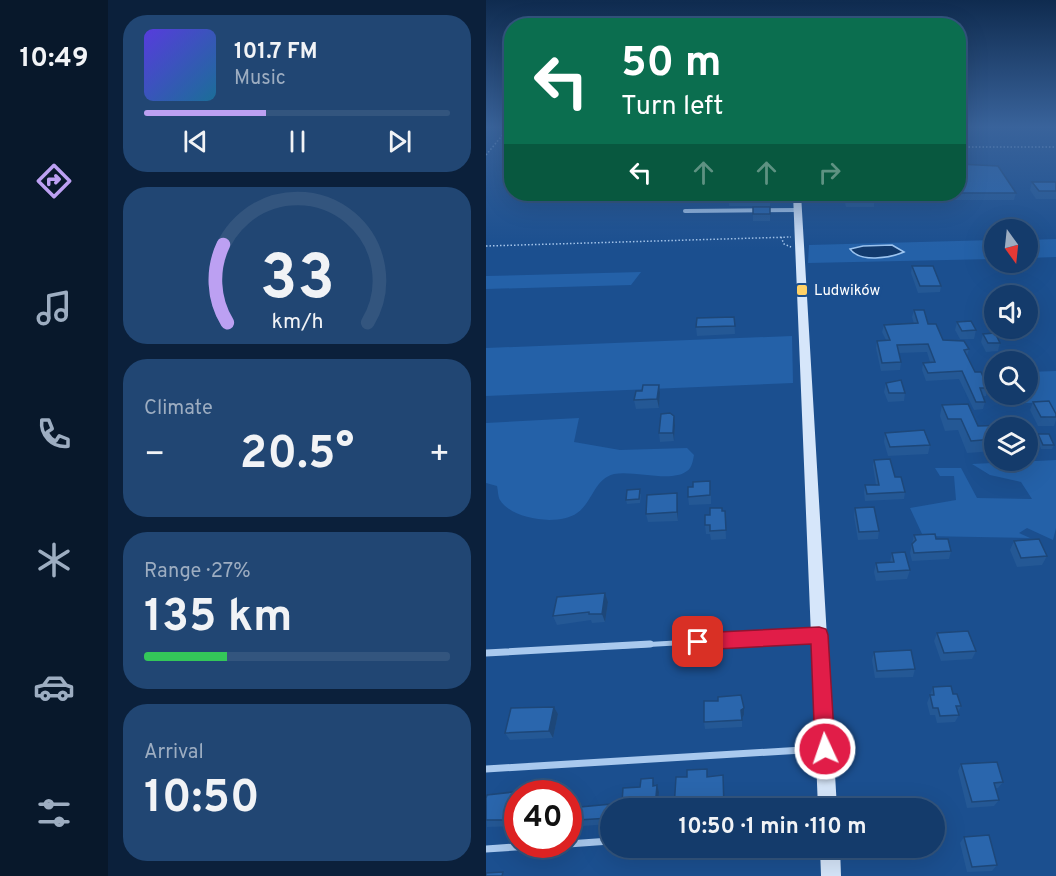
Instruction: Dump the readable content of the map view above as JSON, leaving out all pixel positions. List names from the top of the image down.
{
  "places": {
    "transit": ["Ludwików"]
  },
  "north": "bottom",
  "page": {
    "tabs": "10:49",
    "turn": ["50 m", "Turn left"],
    "song": ["101.7 FM", "Music"],
    "tile": [
      "Climate",
      ["Range · 27%", "135 km"],
      ["Arrival", "10:50"]
    ],
    "heat": ["−", "20.5°", "+"],
    "limit": "40",
    "trip": "10:50 · 1 min · 110 m",
    "gauge": ["33", "km/h"]
  }
}
